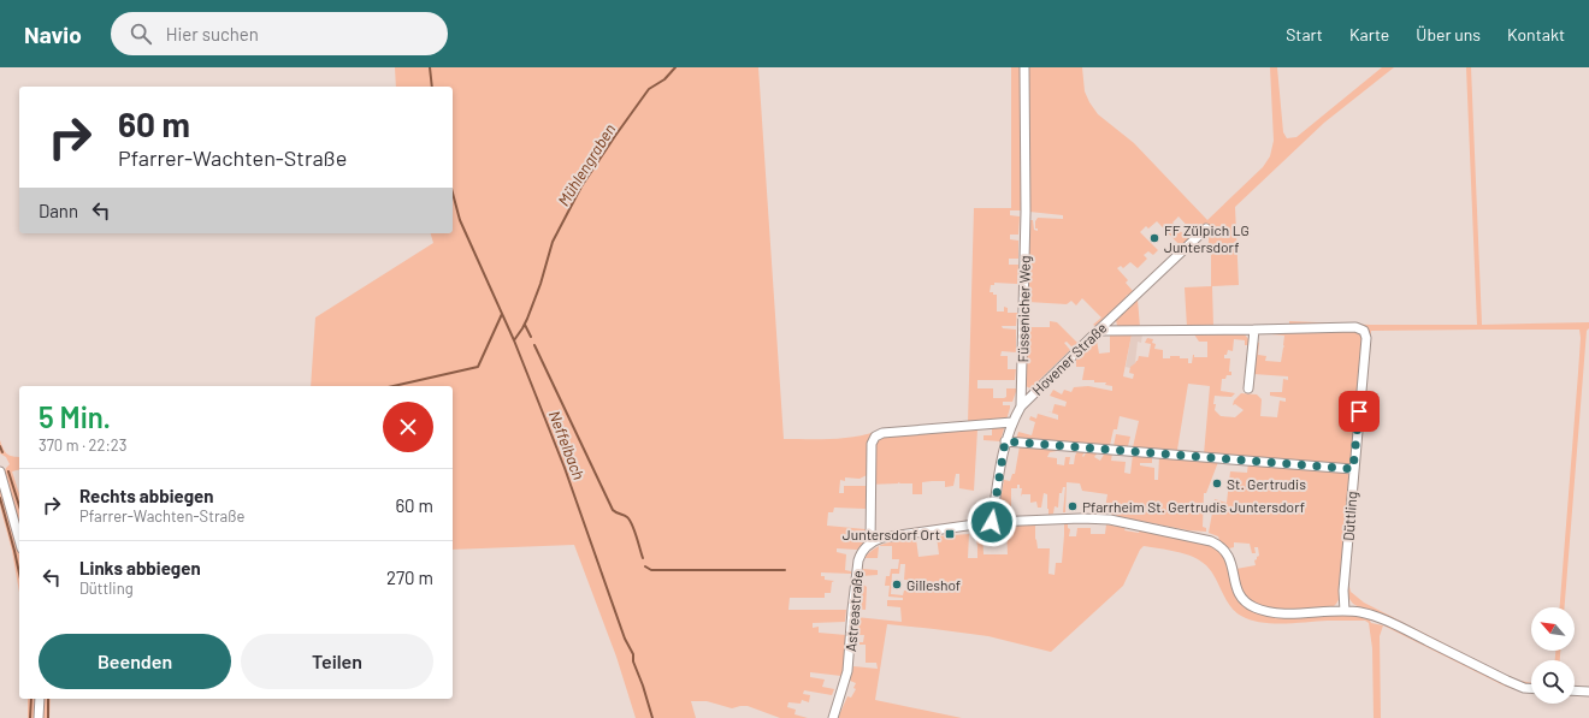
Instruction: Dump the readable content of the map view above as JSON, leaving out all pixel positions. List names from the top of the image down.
{
  "streets": {
    "street": [
      "Füssenicher Weg",
      "Hovener Straße",
      "Düttling",
      "Astreastraße"
    ]
  },
  "crossings": [
    ["Füssenicher Weg", "Hovener Straße"],
    ["Hovener Straße", "Düttling"]
  ],
  "water": ["Mühlengraben", "Neffelbach"],
  "places": {
    "other": [
      "FF Zülpich LG Juntersdorf",
      "St. Gertrudis",
      "Pfarrheim St. Gertrudis Juntersdorf",
      "Gilleshof"
    ],
    "transit": ["Juntersdorf Ort"]
  },
  "north": "top left",
  "page": {
    "header": "Navio",
    "search": "Hier suchen",
    "nav": [
      "Start",
      "Karte",
      "Über uns",
      "Kontakt"
    ],
    "turn": ["60 m", "Pfarrer-Wachten-Straße"],
    "then": "Dann",
    "heading": ["5 Min.", "370 m · 22:23"],
    "list": [
      {
        "name": "Rechts abbiegen",
        "note": "Pfarrer-Wachten-Straße",
        "value": "60 m"
      },
      {
        "name": "Links abbiegen",
        "note": "Düttling",
        "value": "270 m"
      }
    ],
    "buttons": ["Beenden", "Teilen"]
  }
}
